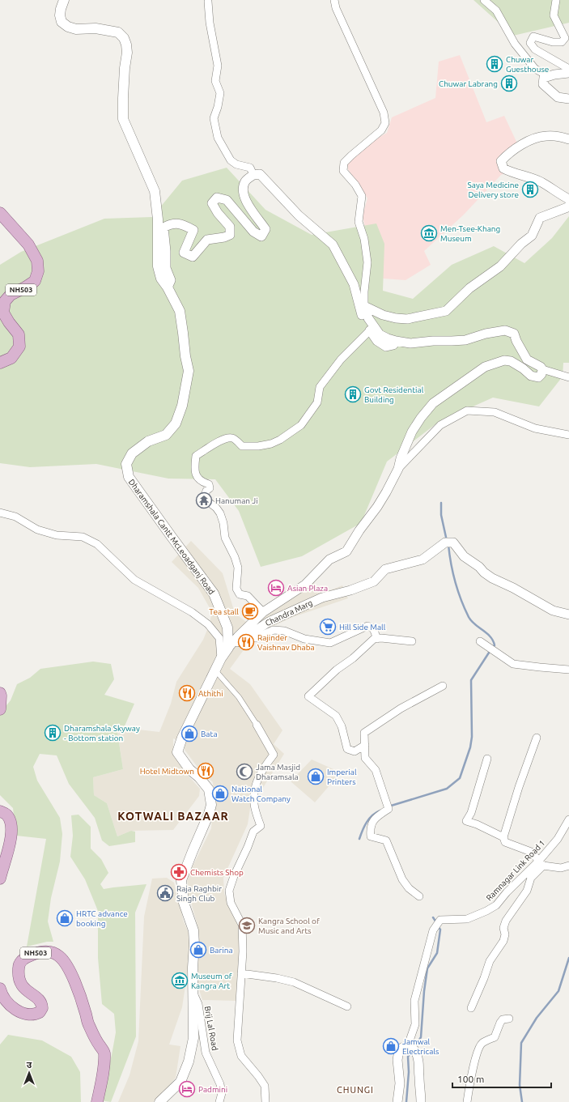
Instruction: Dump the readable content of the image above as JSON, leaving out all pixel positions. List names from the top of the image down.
{
  "streets": {
    "main road": ["NH503", "Dharamshala Cantt McLeoadganj Road"],
    "street": ["Chandra Marg", "Ramnagar Link Road 1", "Brij Lal Road"]
  },
  "crossings": [
    ["Dharamshala Cantt McLeoadganj Road", "Chandra Marg"]
  ],
  "districts": ["KOTWALI BAZAAR", "CHUNGI"],
  "places": {
    "building": [
      "Chuwar Guesthouse",
      "Chuwar Labrang",
      "Saya Medicine Delivery store",
      "Govt Residential Building",
      "Dharamshala Skyway - Bottom station"
    ],
    "museum": ["Men-Tsee-Khang Museum", "Museum of Kangra Art"],
    "temple": ["Hanuman Ji"],
    "hotel": ["Asian Plaza", "Padmini"],
    "cafe": ["Tea stall"],
    "supermarket": ["Hill Side Mall"],
    "restaurant": ["Rajinder Vaishnav Dhaba", "Athithi", "Hotel Midtown"],
    "shop": [
      "Bata",
      "Imperial Printers",
      "National Watch Company",
      "HRTC advance booking",
      "Barina",
      "Jamwal Electricals"
    ],
    "mosque": ["Jama Masjid Dharamsala"],
    "pharmacy": ["Chemists Shop"],
    "public building": ["Raja Raghbir Singh Club"],
    "school or university": ["Kangra School of Music and Arts"]
  },
  "scale_bar": "100 m",
  "north": "top"
}
